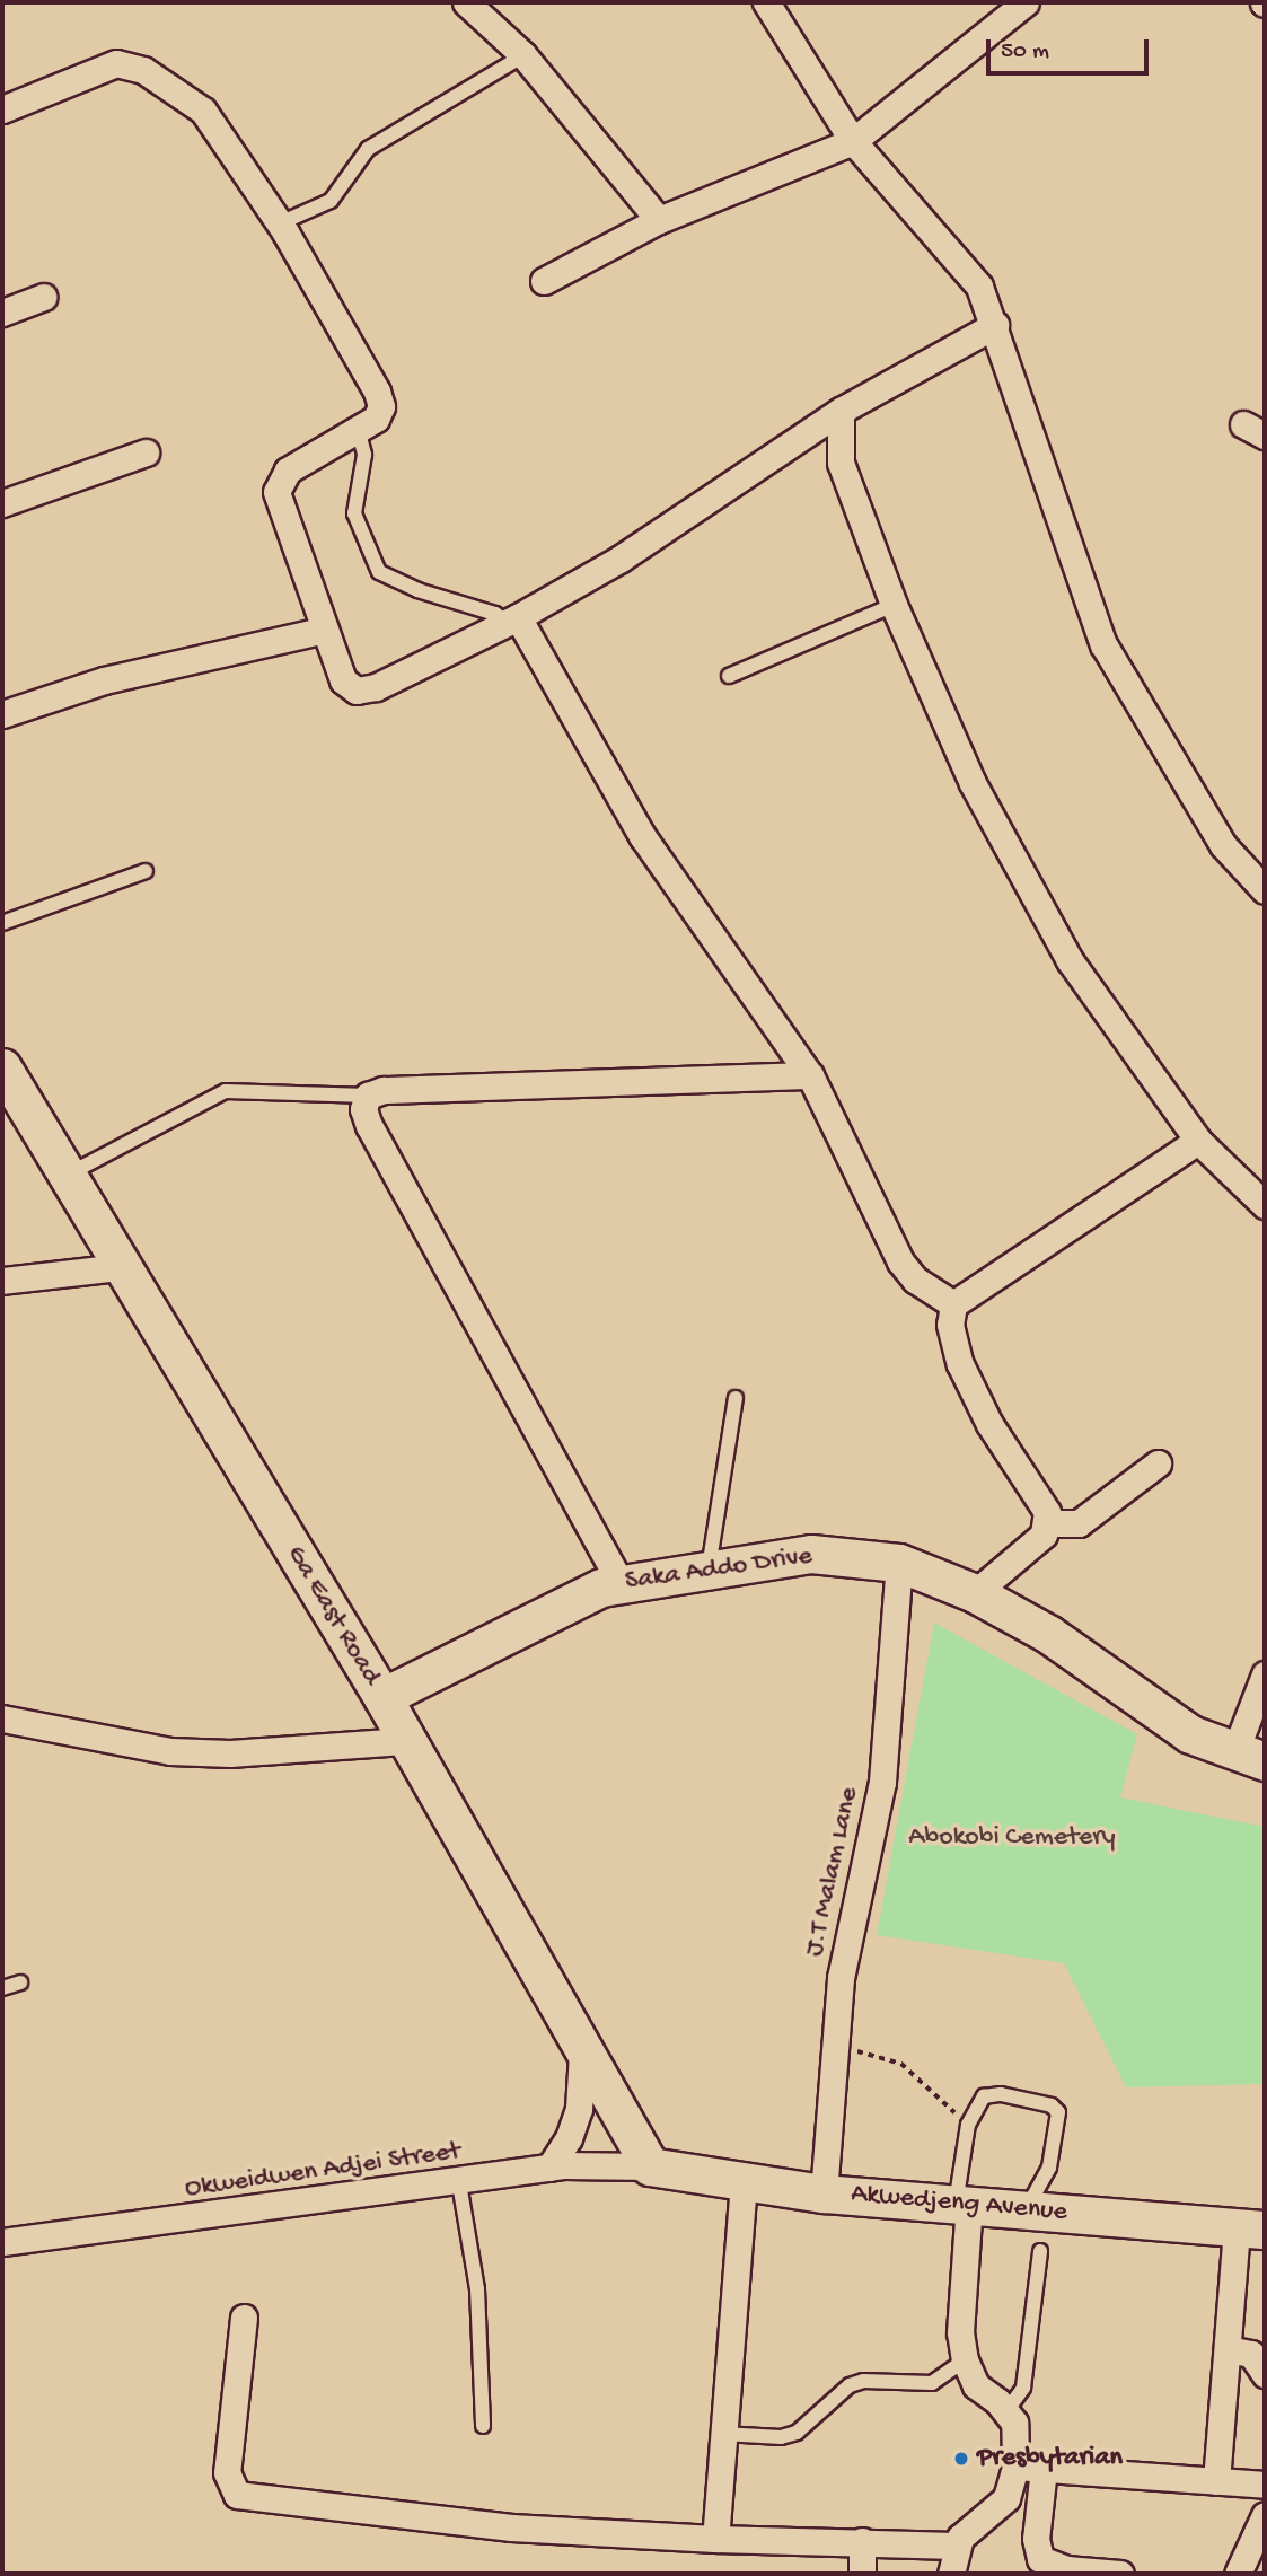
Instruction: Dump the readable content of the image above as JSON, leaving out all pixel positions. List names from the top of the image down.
{
  "streets": {
    "street": [
      "Saka Addo Drive",
      "Ga East Road",
      "J.T Malam Lane",
      "Okweidwen Adjei Street",
      "Akwedjeng Avenue"
    ]
  },
  "crossings": [
    ["Saka Addo Drive", "Ga East Road"],
    ["Saka Addo Drive", "J.T Malam Lane"],
    ["Ga East Road", "Okweidwen Adjei Street"],
    ["Ga East Road", "Akwedjeng Avenue"],
    ["J.T Malam Lane", "Akwedjeng Avenue"],
    ["Okweidwen Adjei Street", "Akwedjeng Avenue"]
  ],
  "parks": ["Abokobi Cemetery"],
  "places": ["Presbytarian"],
  "scale_bar": "50 m"
}
